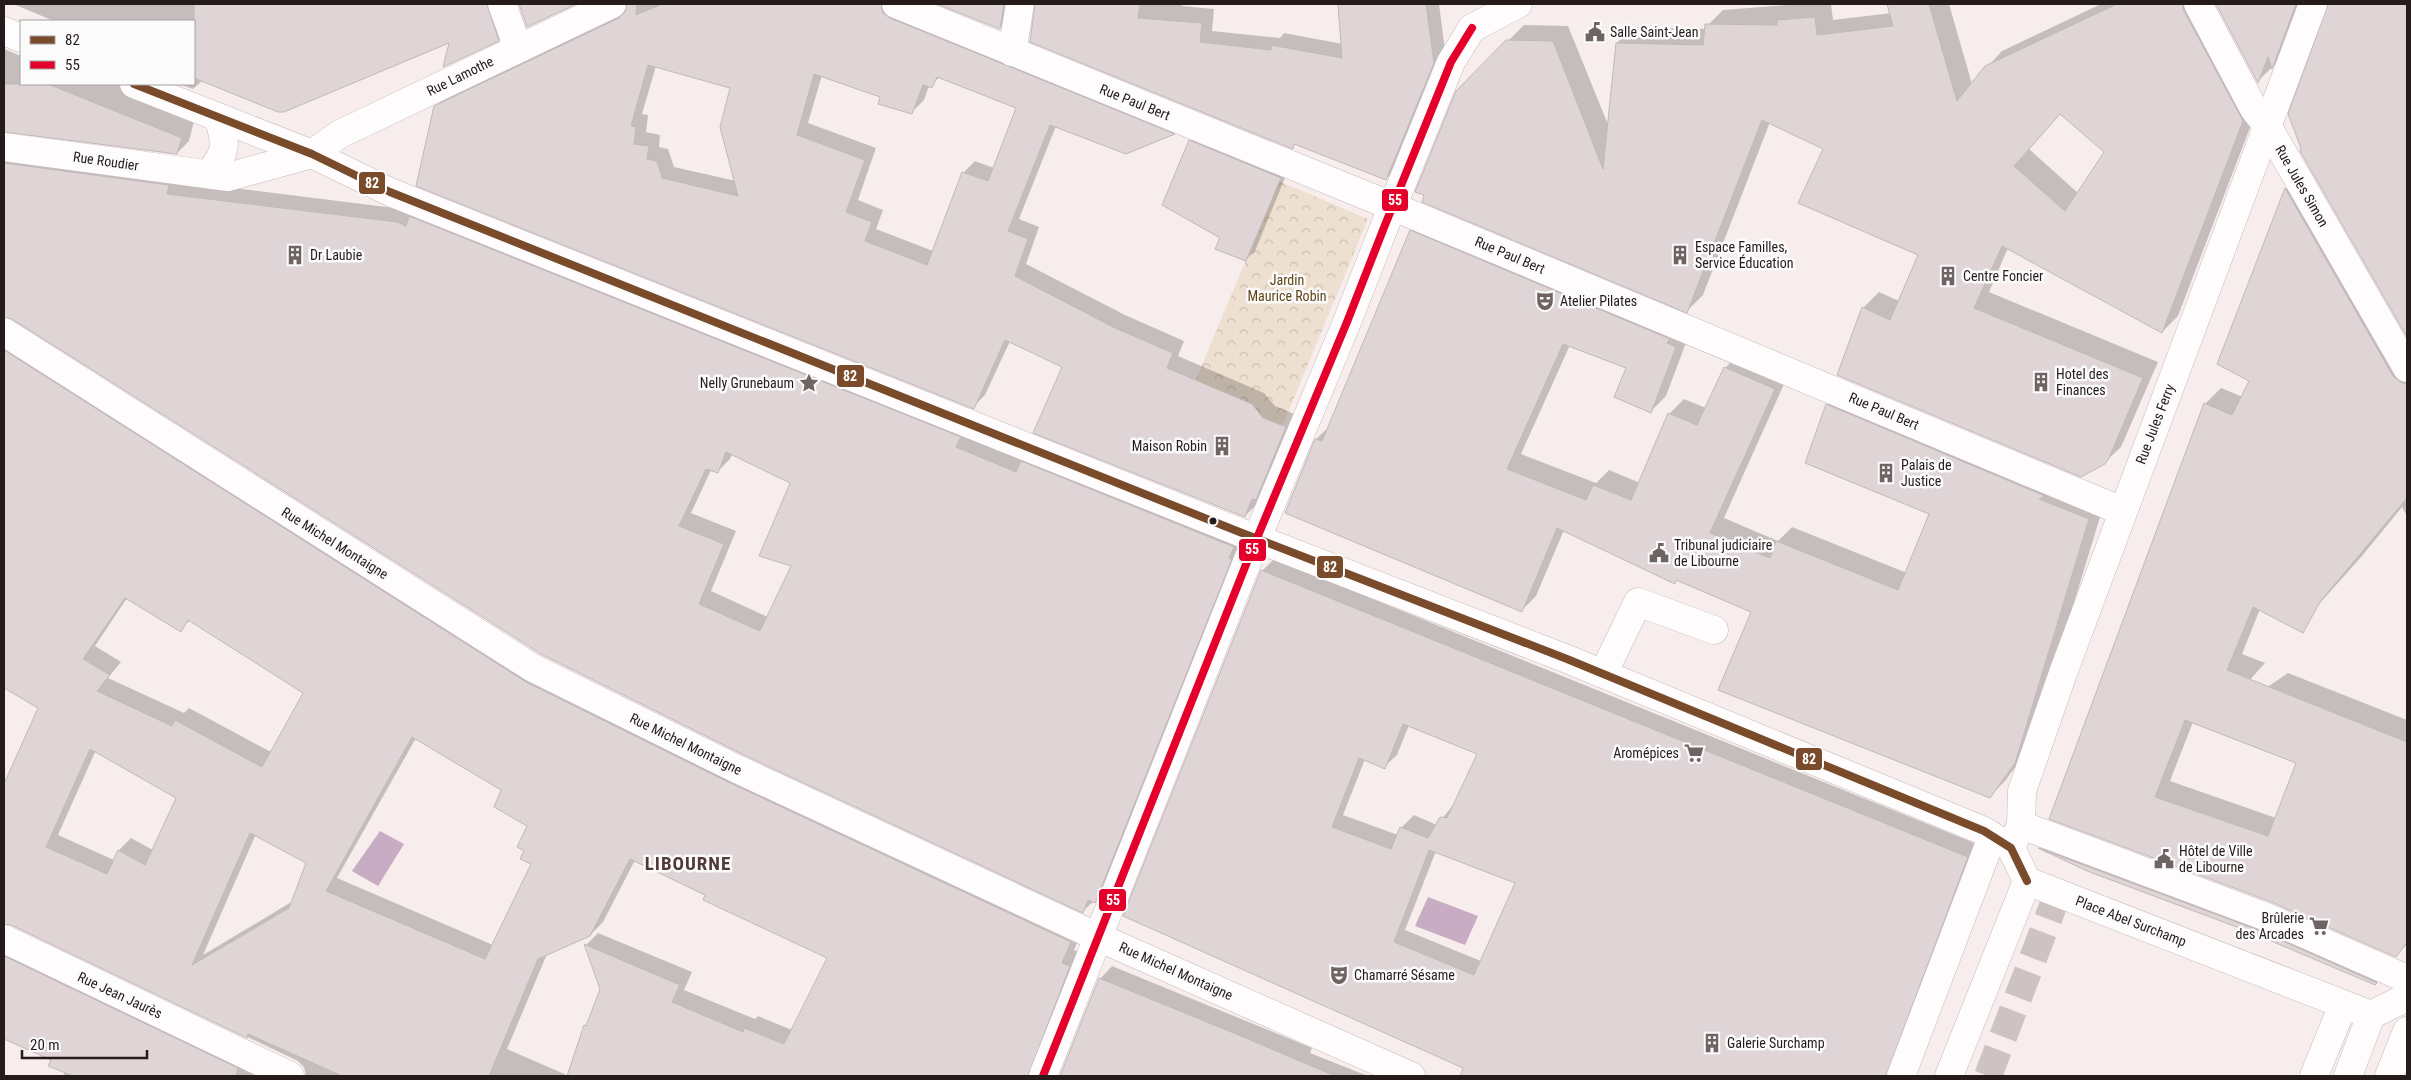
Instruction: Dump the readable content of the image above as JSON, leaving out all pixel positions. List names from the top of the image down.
{
  "streets": {
    "street": [
      "Rue Lamothe",
      "Rue Paul Bert",
      "Rue Roudier",
      "Rue Jules Simon",
      "Rue Jules Ferry",
      "Rue Michel Montaigne",
      "Place Abel Surchamp",
      "Rue Jean Jaurès"
    ]
  },
  "crossings": [
    ["Rue Lamothe", "Rue Roudier"],
    ["Rue Paul Bert", "Rue Jules Ferry"],
    ["Rue Jules Simon", "Rue Jules Ferry"]
  ],
  "districts": ["LIBOURNE"],
  "parks": ["Jardin Maurice Robin"],
  "places": {
    "public building": ["Salle Saint-Jean", "Tribunal judiciaire de Libourne", "Hôtel de Ville de Libourne"],
    "building": [
      "Dr Laubie",
      "Espace Familles, Service Éducation",
      "Centre Foncier",
      "Hotel des Finances",
      "Maison Robin",
      "Palais de Justice",
      "Galerie Surchamp"
    ],
    "theatre": ["Atelier Pilates", "Chamarré Sésame"],
    "place": ["Nelly Grunebaum"],
    "supermarket": ["Aromépices", "Brûlerie des Arcades"]
  },
  "lines": ["transit line 55", "transit line 82"],
  "legend": ["82", "55"],
  "scale_bar": "20 m"
}
